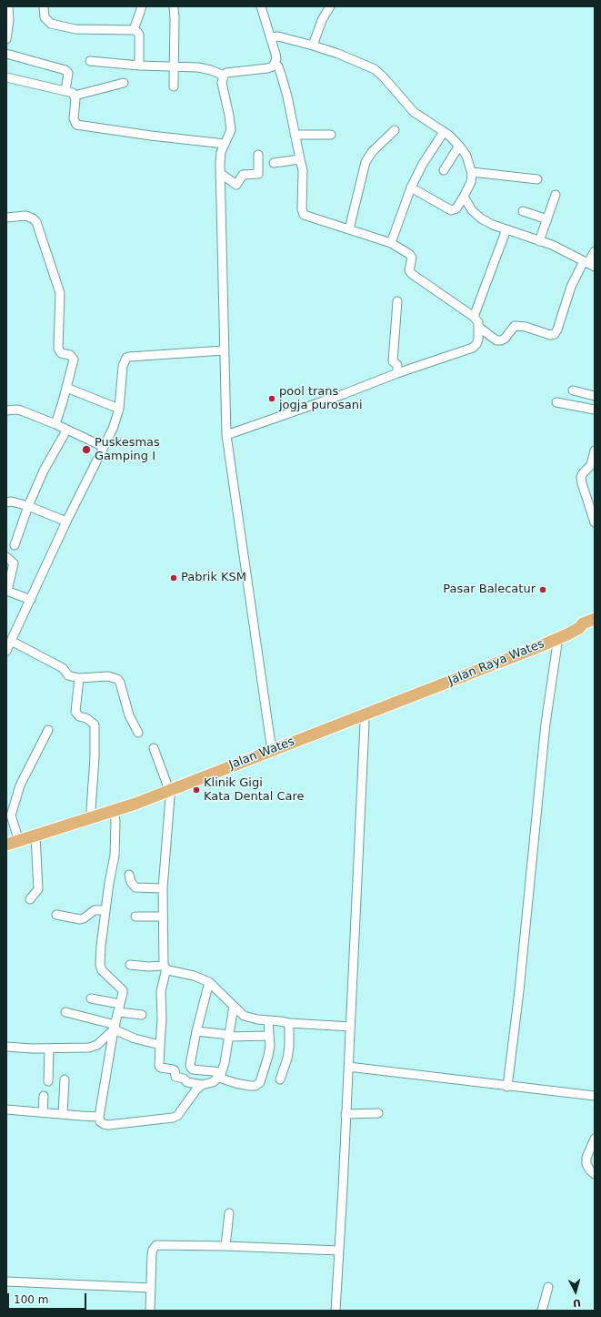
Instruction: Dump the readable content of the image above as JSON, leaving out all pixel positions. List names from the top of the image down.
{
  "streets": {
    "highway": ["Jalan Raya Wates", "Jalan Wates"]
  },
  "crossings": [
    ["Jalan Raya Wates", "Jalan Wates"]
  ],
  "places": [
    "pool trans jogja purosani",
    "Puskesmas Gamping I",
    "Pabrik KSM",
    "Pasar Balecatur",
    "Klinik Gigi Kata Dental Care"
  ],
  "scale_bar": "100 m",
  "north": "bottom"
}
